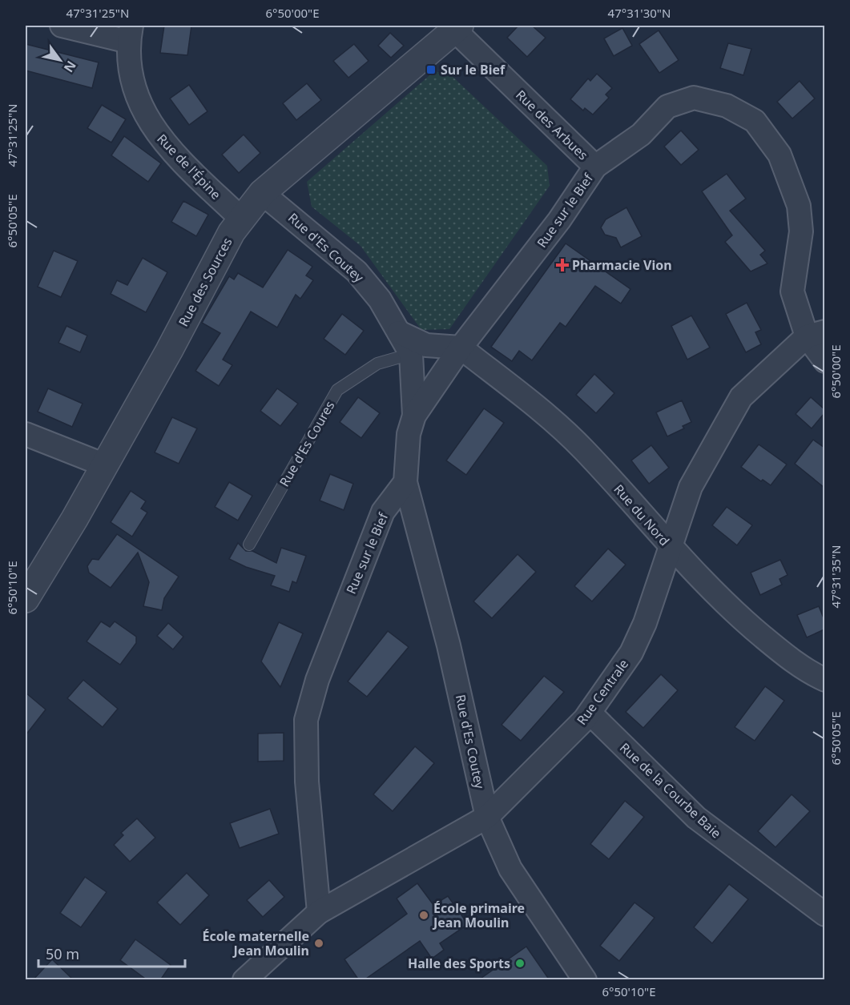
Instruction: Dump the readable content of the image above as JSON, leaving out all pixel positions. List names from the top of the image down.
{
  "streets": {
    "street": [
      "Rue des Arbues",
      "Rue de l'Épine",
      "Rue sur le Bief",
      "Rue d'Es Coutey",
      "Rue des Sources",
      "Rue du Nord",
      "Rue Centrale",
      "Rue de la Courbe Baie"
    ],
    "lane": ["Rue d'Es Coures"]
  },
  "crossings": [
    ["Rue des Arbues", "Rue sur le Bief"],
    ["Rue des Arbues", "Rue des Sources"],
    ["Rue des Arbues", "Rue Centrale"],
    ["Rue de l'Épine", "Rue des Sources"],
    ["Rue sur le Bief", "Rue d'Es Coutey"],
    ["Rue sur le Bief", "Rue du Nord"],
    ["Rue sur le Bief", "Rue Centrale"],
    ["Rue d'Es Coutey", "Rue des Sources"],
    ["Rue d'Es Coutey", "Rue d'Es Coures"],
    ["Rue d'Es Coutey", "Rue Centrale"],
    ["Rue du Nord", "Rue Centrale"],
    ["Rue Centrale", "Rue de la Courbe Baie"]
  ],
  "places": {
    "transit": ["Sur le Bief"],
    "health": ["Pharmacie Vion"],
    "other": ["École primaire Jean Moulin", "École maternelle Jean Moulin", "Halle des Sports"]
  },
  "scale_bar": "50 m",
  "north": "bottom right",
  "coordinates": [
    "47°31'25\"N",
    "6°50'00\"E",
    "47°31'30\"N",
    "6°50'05\"E",
    "47°31'35\"N",
    "6°50'10\"E"
  ]
}
